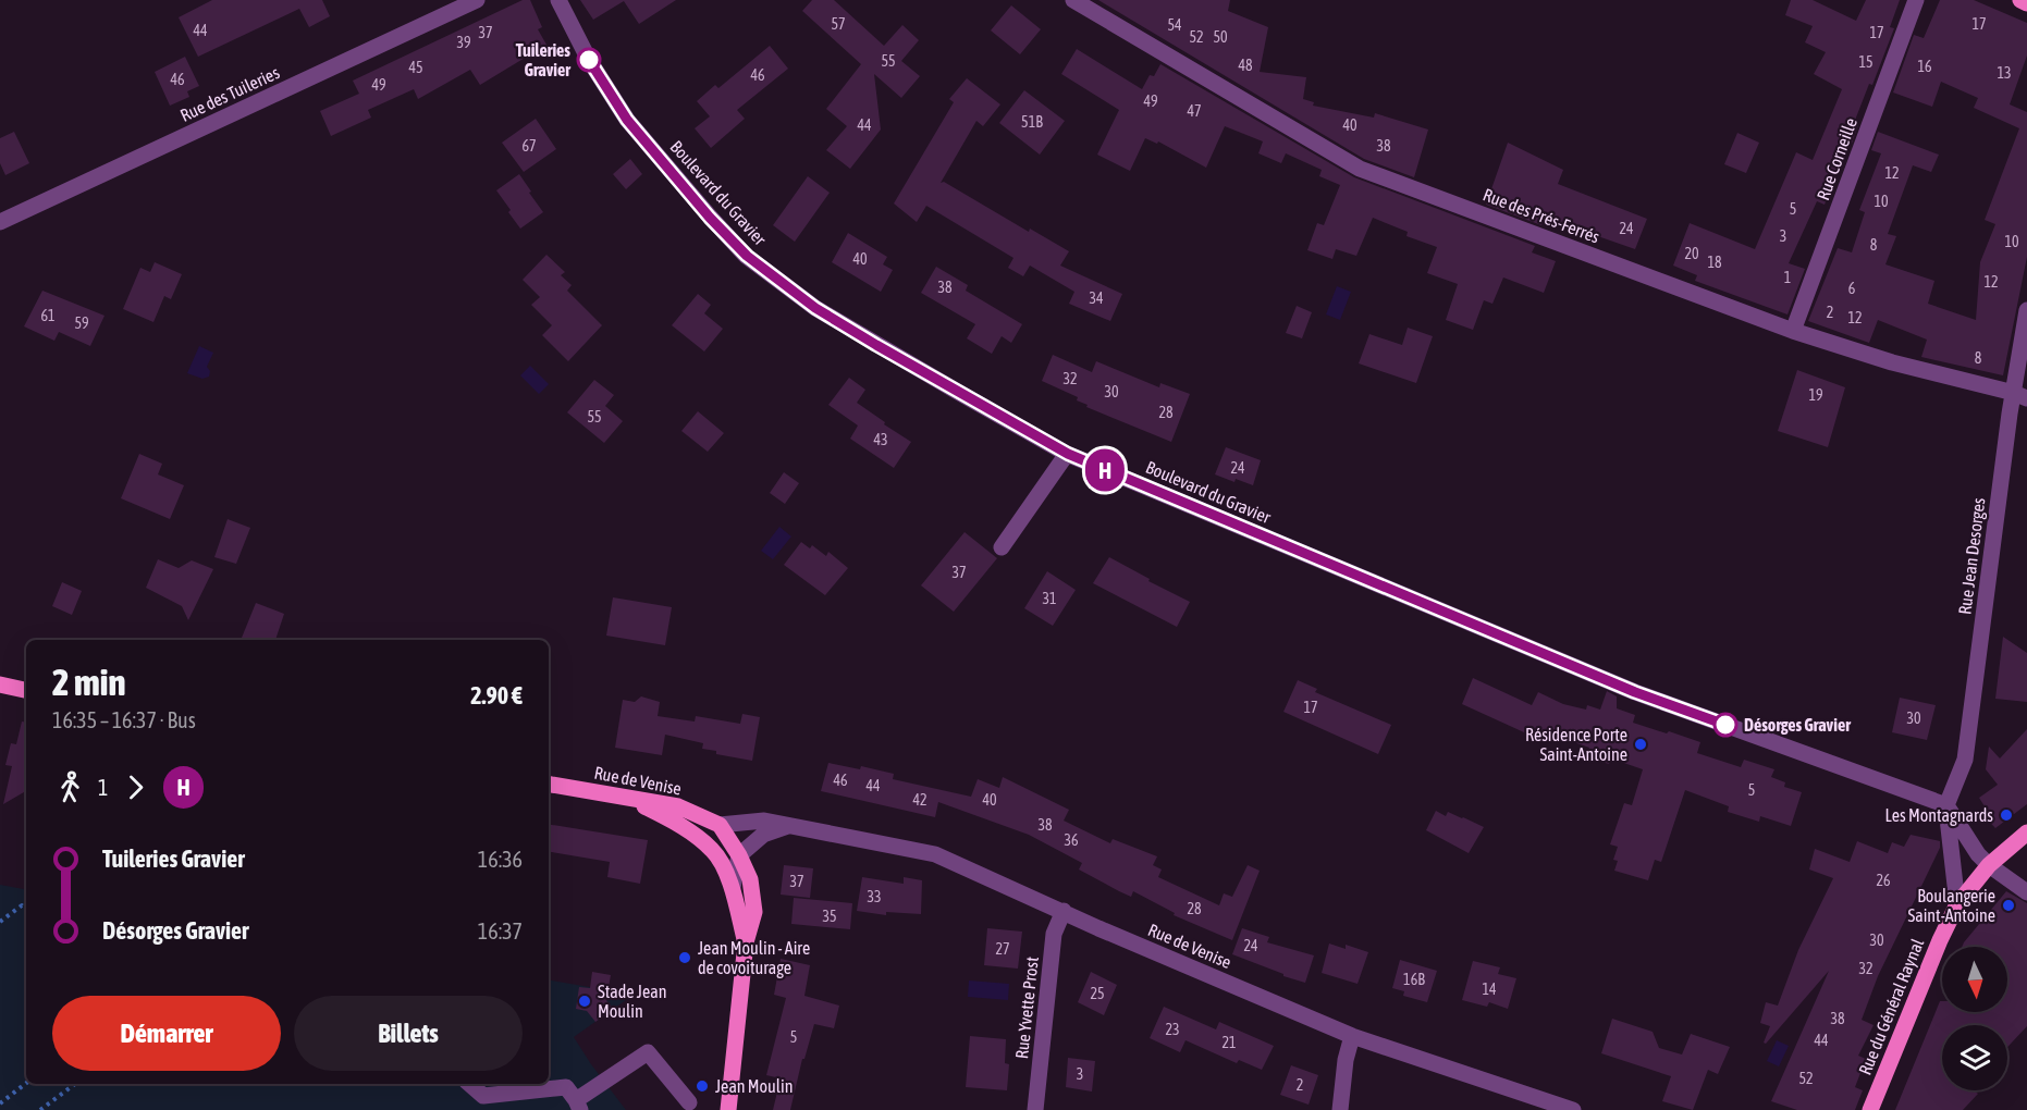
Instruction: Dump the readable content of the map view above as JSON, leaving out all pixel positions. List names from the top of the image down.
{
  "streets": {
    "main road": ["Rue de Venise", "Rue du Général Raynal"],
    "street": [
      "Rue des Tuileries",
      "Rue Corneille",
      "Boulevard du Gravier",
      "Rue des Prés-Ferrés",
      "Rue Jean Desorges",
      "Rue Yvette Prost"
    ]
  },
  "crossings": [
    ["Rue Corneille", "Rue des Prés-Ferrés"],
    ["Boulevard du Gravier", "Rue Jean Desorges"],
    ["Rue des Prés-Ferrés", "Rue Jean Desorges"],
    ["Rue de Venise", "Rue Yvette Prost"]
  ],
  "places": [
    "Tuileries Gravier",
    "Désorges Gravier",
    "Résidence Porte Saint-Antoine",
    "Les Montagnards",
    "Boulangerie Saint-Antoine",
    "Jean Moulin - Aire de covoiturage",
    "Stade Jean Moulin",
    "Jean Moulin"
  ],
  "lines": ["bus line H"],
  "house_numbers": [
    "57",
    "17",
    "54",
    "44",
    "37",
    "17",
    "52",
    "50",
    "39",
    "55",
    "15",
    "48",
    "16",
    "45",
    "13",
    "46",
    "46",
    "49",
    "49",
    "47",
    "51B",
    "44",
    "40",
    "67",
    "38",
    "12",
    "10",
    "5",
    "24",
    "3",
    "10",
    "8",
    "20",
    "40",
    "18",
    "1",
    "12",
    "38",
    "6",
    "34",
    "2",
    "61",
    "12",
    "59",
    "8",
    "32",
    "30",
    "19",
    "28",
    "55",
    "43",
    "24",
    "37",
    "31",
    "17",
    "30",
    "46",
    "44",
    "5",
    "42",
    "40",
    "38",
    "36",
    "26",
    "37",
    "33",
    "28",
    "35",
    "30",
    "24",
    "27",
    "32",
    "16B",
    "14",
    "25",
    "38",
    "23",
    "5",
    "44",
    "21",
    "3",
    "52",
    "2"
  ],
  "north": "bottom",
  "page": {
    "on_map": "H",
    "heading": ["2 min", "16:35 – 16:37 · Bus", "2.90 €"],
    "legs": ["1", "H"],
    "list": [
      {
        "name": "Tuileries Gravier",
        "value": "16:36"
      },
      {
        "name": "Désorges Gravier",
        "value": "16:37"
      }
    ],
    "buttons": ["Démarrer", "Billets"]
  }
}
